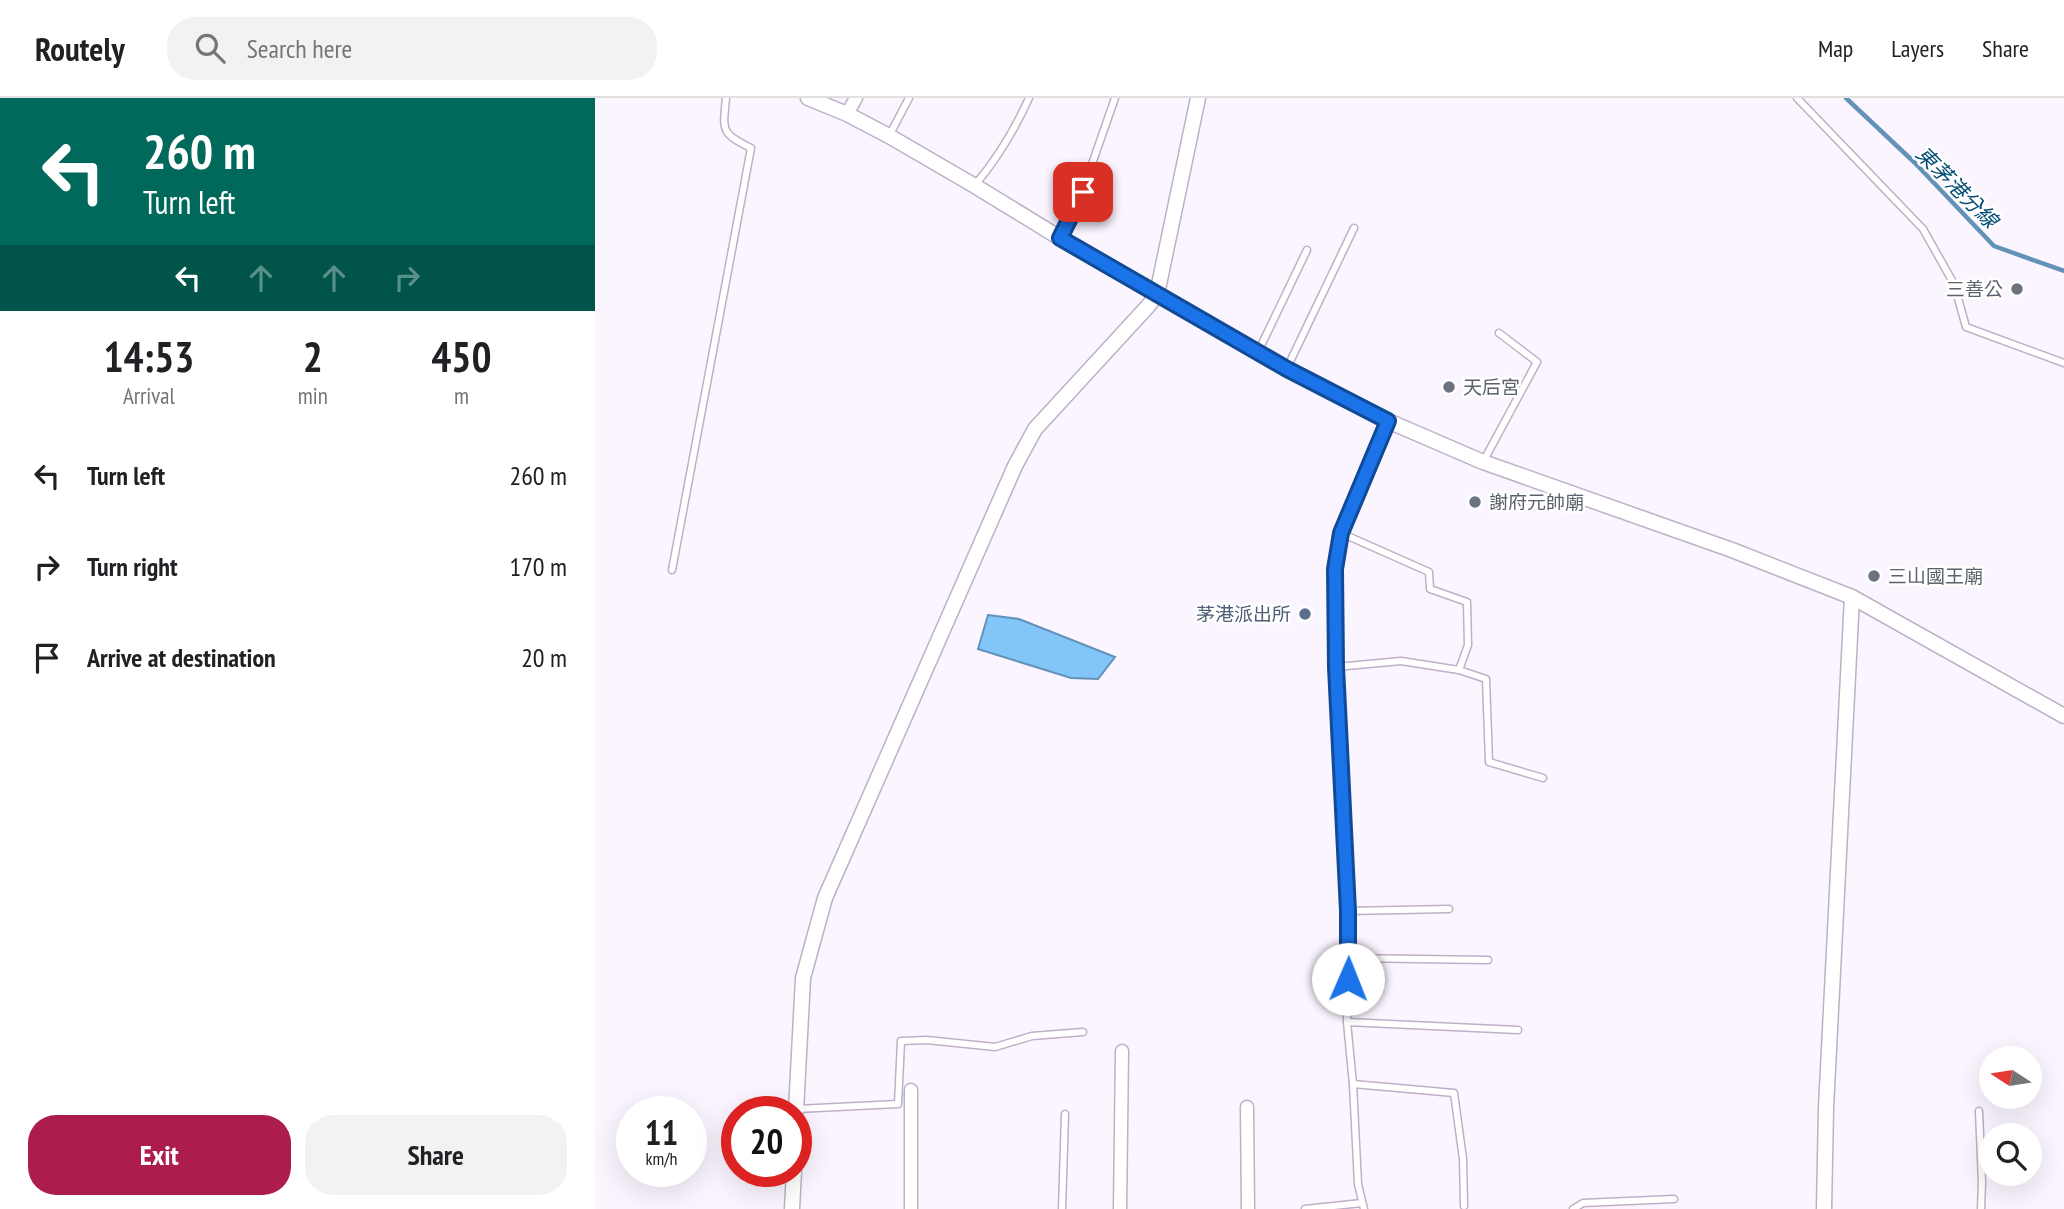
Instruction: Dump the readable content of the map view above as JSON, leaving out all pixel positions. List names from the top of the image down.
{
  "water": ["東茅港分線"],
  "places": [
    "三善公",
    "天后宮",
    "謝府元帥廟",
    "三山國王廟",
    "茅港派出所"
  ],
  "north": "left",
  "page": {
    "header": "Routely",
    "search": "Search here",
    "nav": ["Map", "Layers", "Share"],
    "turn": ["260 m", "Turn left"],
    "eta": [
      "14:53",
      "Arrival",
      "2",
      "min",
      "450",
      "m"
    ],
    "list": [
      {
        "name": "Turn left",
        "value": "260 m"
      },
      {
        "name": "Turn right",
        "value": "170 m"
      },
      {
        "name": "Arrive at destination",
        "value": "20 m"
      }
    ],
    "speed": "11 km/h",
    "limit": "20",
    "buttons": ["Exit", "Share"]
  }
}
